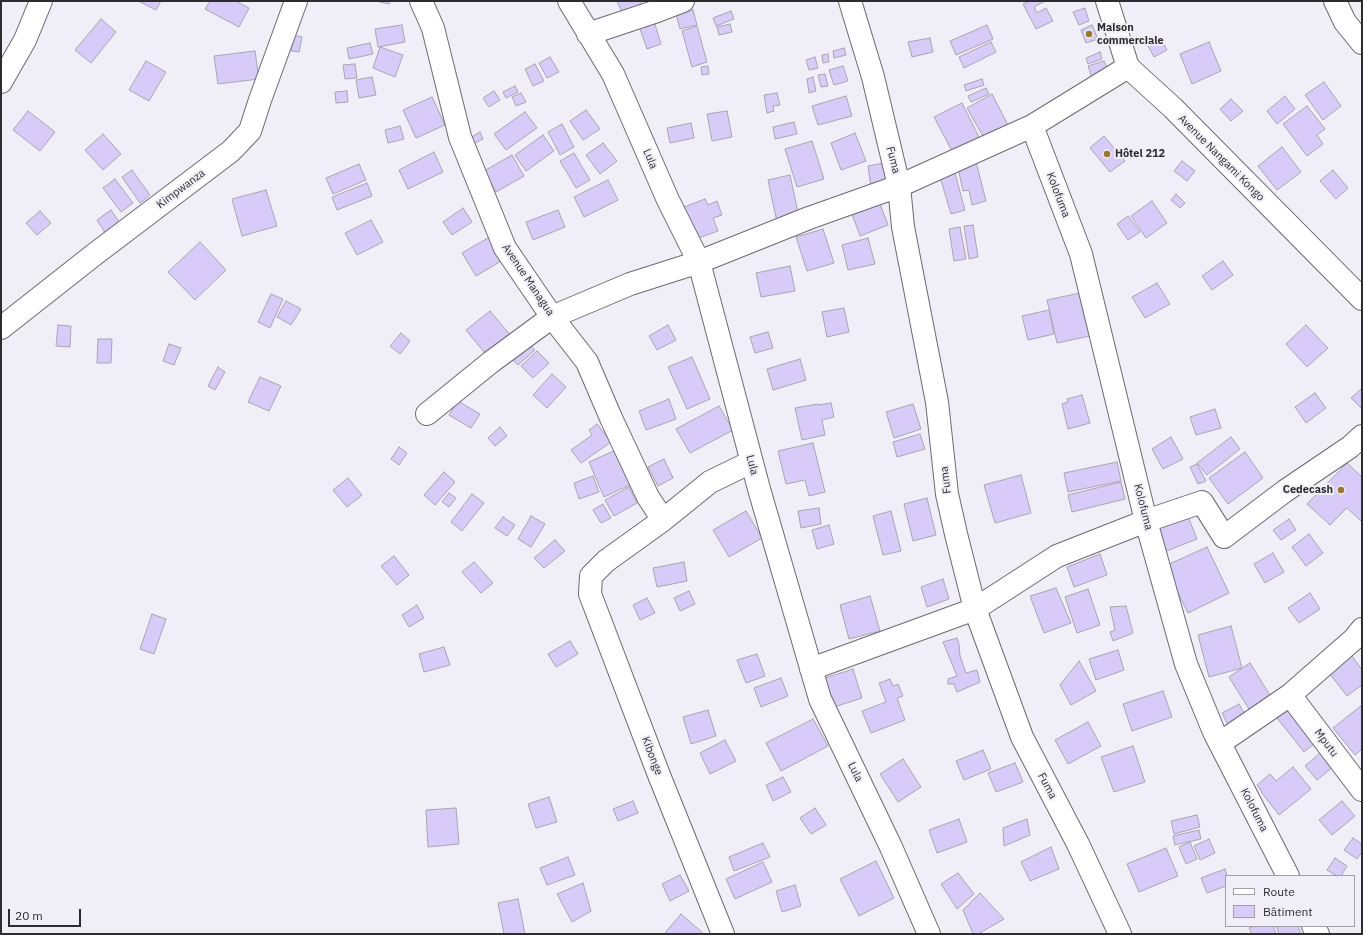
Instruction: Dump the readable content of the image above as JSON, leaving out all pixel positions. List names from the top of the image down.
{
  "streets": {
    "street": [
      "Avenue Nangami Kongo",
      "Lula",
      "Fuma",
      "Kimpwanza",
      "Kolofuma",
      "Avenue Managua",
      "Mputu",
      "Kibonge"
    ]
  },
  "crossings": [
    ["Avenue Managua", "Kibonge"]
  ],
  "places": ["Maison commerciale", "Hôtel 212", "Cedecash"],
  "legend": ["Route", "Bâtiment"],
  "scale_bar": "20 m"
}
